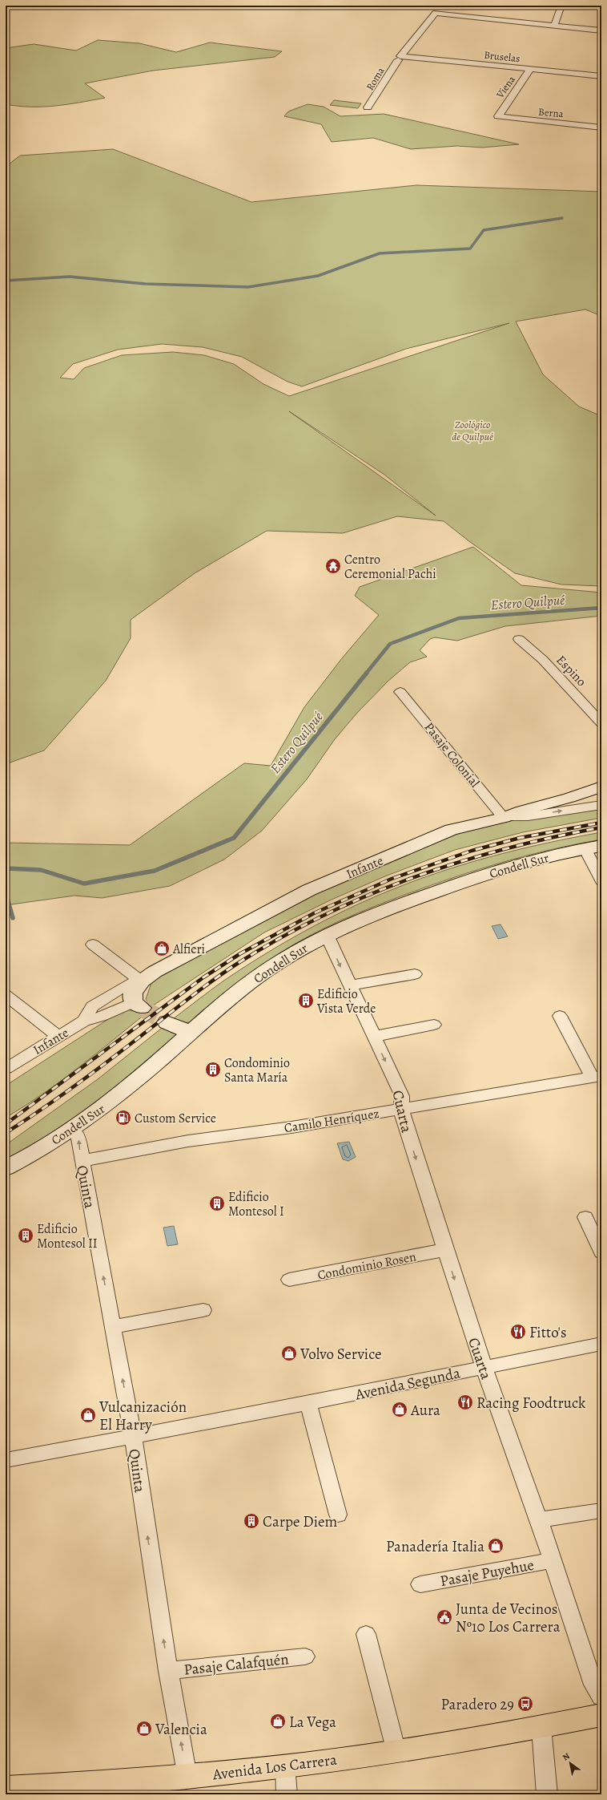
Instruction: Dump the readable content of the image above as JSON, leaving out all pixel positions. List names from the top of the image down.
{
  "streets": {
    "main road": ["Avenida Los Carrera"],
    "street": [
      "Bruselas",
      "Roma",
      "Viena",
      "Berna",
      "Espino",
      "Pasaje Colonial",
      "Condell Sur",
      "Infante",
      "Cuarta",
      "Camilo Henríquez",
      "Quinta",
      "Condominio Rosen",
      "Avenida Segunda",
      "Pasaje Puyehue",
      "Pasaje Calafquén"
    ]
  },
  "crossings": [
    ["Bruselas", "Roma"],
    ["Bruselas", "Viena"],
    ["Viena", "Berna"],
    ["Pasaje Colonial", "Infante"],
    ["Condell Sur", "Cuarta"],
    ["Condell Sur", "Quinta"],
    ["Cuarta", "Camilo Henríquez"],
    ["Cuarta", "Condominio Rosen"],
    ["Cuarta", "Avenida Segunda"],
    ["Cuarta", "Pasaje Puyehue"],
    ["Camilo Henríquez", "Quinta"],
    ["Quinta", "Avenida Segunda"],
    ["Quinta", "Pasaje Calafquén"],
    ["Quinta", "Avenida Los Carrera"]
  ],
  "one_way": ["Cuarta", "Quinta"],
  "water": ["Estero Quilpué"],
  "parks": ["Zoológico de Quilpué"],
  "places": {
    "temple": ["Centro Ceremonial Pachi"],
    "shop": [
      "Alfieri",
      "Volvo Service",
      "Aura",
      "Vulcanización El Harry",
      "Panadería Italia",
      "La Vega",
      "Valencia"
    ],
    "building": [
      "Edificio Vista Verde",
      "Condominio Santa María",
      "Edificio Montesol I",
      "Edificio Montesol II",
      "Carpe Diem"
    ],
    "fuel station": ["Custom Service"],
    "restaurant": ["Fitto's", "Racing Foodtruck"],
    "public building": ["Junta de Vecinos Nº10 Los Carrera"],
    "bus stop": ["Paradero 29"]
  },
  "north": "top left"
}
